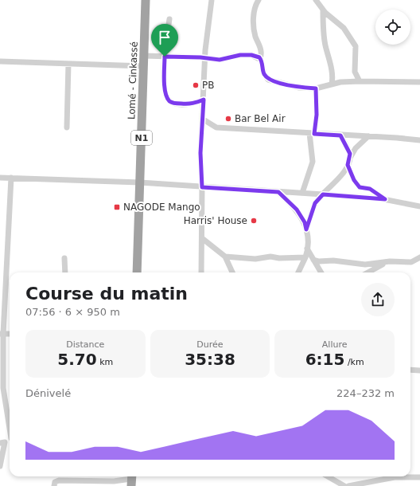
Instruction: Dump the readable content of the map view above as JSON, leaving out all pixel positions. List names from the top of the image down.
{
  "streets": {
    "highway": ["Lomé - Cinkassé", "N1"]
  },
  "places": {
    "other": ["PB", "Bar Bel Air", "Harris' House"],
    "transit": ["NAGODE Mango"]
  },
  "page": {
    "heading": ["Course du matin", "07:56 · 6 × 950 m"],
    "stats": [
      ["Distance", "5.70 km"],
      ["Durée", "35:38"],
      ["Allure", "6:15 /km"]
    ],
    "chart": ["Dénivelé", "224–232 m"]
  }
}
